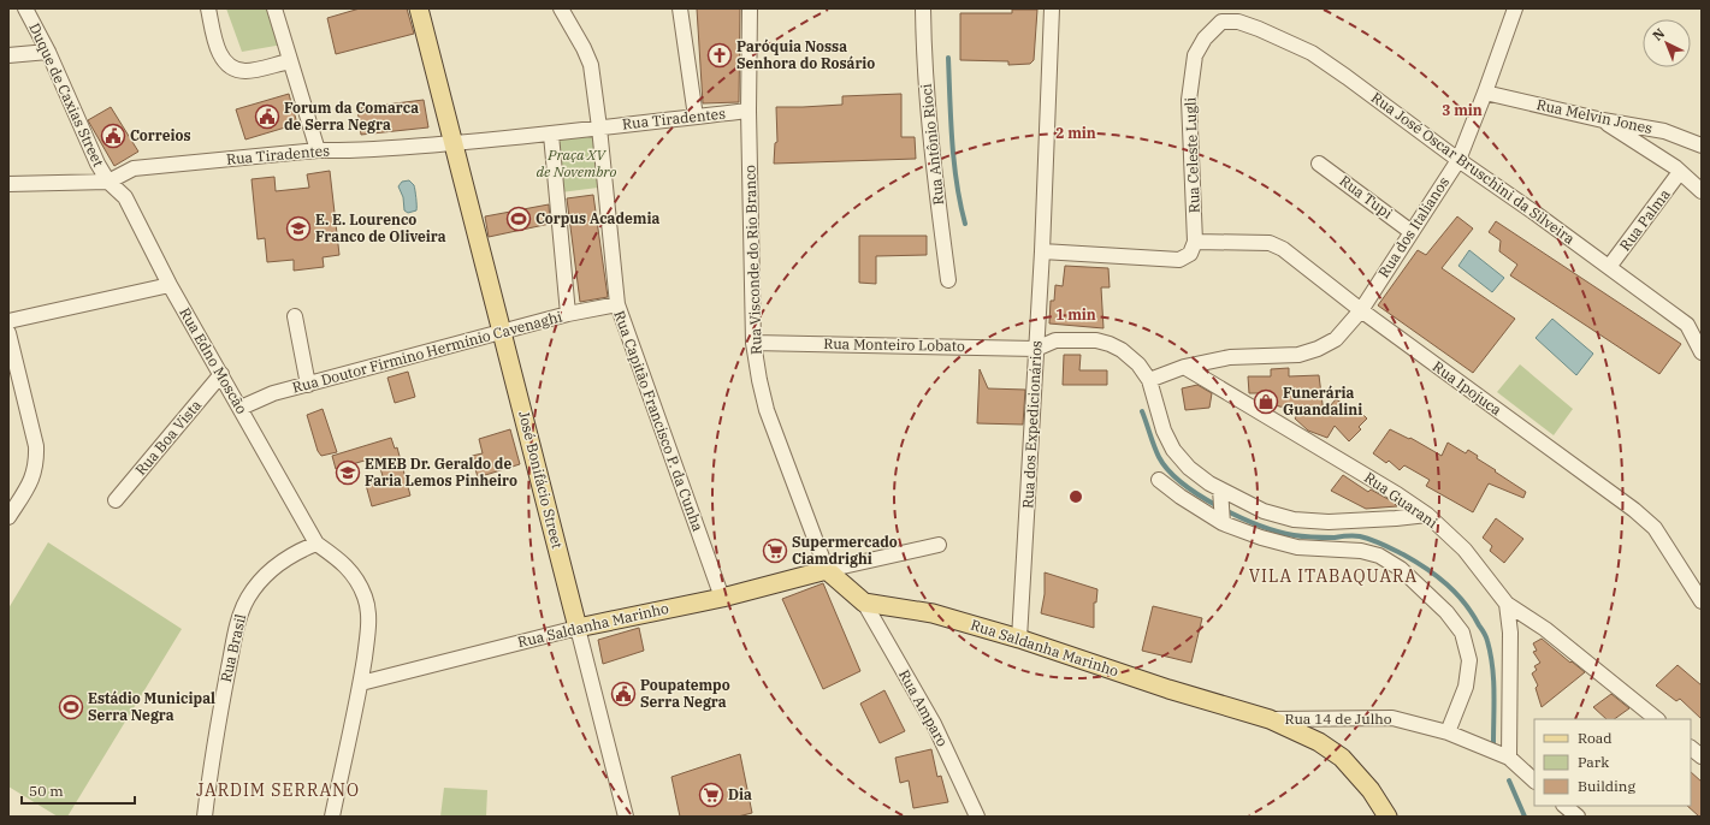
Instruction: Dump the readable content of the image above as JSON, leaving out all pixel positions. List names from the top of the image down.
{
  "streets": {
    "main road": ["José Bonifácio Street", "Rua Saldanha Marinho"],
    "street": [
      "Duque de Caxias Street",
      "Rua Melvin Jones",
      "Rua Tiradentes",
      "Rua Antônio Rioci",
      "Rua Celeste Lugli",
      "Rua José Oscar Bruschini da Silveira",
      "Rua Tupi",
      "Rua Palma",
      "Rua dos Italianos",
      "Rua Visconde do Rio Branco",
      "Rua Monteiro Lobato",
      "Rua Doutor Firmino Hermínio Cavenaghi",
      "Rua Edno Moscão",
      "Rua Ipojuca",
      "Rua Capitão Francisco P. da Cunha",
      "Rua dos Expedicionários",
      "Rua Boa Vista",
      "Rua Guarani",
      "Rua Brasil",
      "Rua Amparo",
      "Rua 14 de Julho"
    ]
  },
  "crossings": [
    ["Duque de Caxias Street", "Rua Tiradentes"],
    ["Duque de Caxias Street", "Rua Edno Moscão"],
    ["Rua Melvin Jones", "Rua dos Italianos"],
    ["Rua Tiradentes", "Rua Visconde do Rio Branco"],
    ["Rua Tiradentes", "Rua Edno Moscão"],
    ["Rua Tiradentes", "Rua Capitão Francisco P. da Cunha"],
    ["Rua Tiradentes", "José Bonifácio Street"],
    ["Rua Celeste Lugli", "Rua José Oscar Bruschini da Silveira"],
    ["Rua Celeste Lugli", "Rua Ipojuca"],
    ["Rua José Oscar Bruschini da Silveira", "Rua Palma"],
    ["Rua José Oscar Bruschini da Silveira", "Rua dos Italianos"],
    ["Rua Tupi", "Rua dos Italianos"],
    ["Rua dos Italianos", "Rua Ipojuca"],
    ["Rua dos Italianos", "Rua Guarani"],
    ["Rua Visconde do Rio Branco", "Rua Monteiro Lobato"],
    ["Rua Visconde do Rio Branco", "Rua Saldanha Marinho"],
    ["Rua Monteiro Lobato", "Rua dos Expedicionários"],
    ["Rua Doutor Firmino Hermínio Cavenaghi", "Rua Edno Moscão"],
    ["Rua Doutor Firmino Hermínio Cavenaghi", "Rua Capitão Francisco P. da Cunha"],
    ["Rua Doutor Firmino Hermínio Cavenaghi", "José Bonifácio Street"],
    ["Rua Edno Moscão", "Rua Boa Vista"],
    ["Rua Edno Moscão", "Rua Brasil"],
    ["Rua Capitão Francisco P. da Cunha", "Rua Saldanha Marinho"],
    ["Rua dos Expedicionários", "Rua Saldanha Marinho"],
    ["José Bonifácio Street", "Rua Saldanha Marinho"],
    ["Rua Saldanha Marinho", "Rua Amparo"],
    ["Rua Saldanha Marinho", "Rua 14 de Julho"]
  ],
  "districts": ["VILA ITABAQUARA", "JARDIM SERRANO"],
  "parks": ["Praça XV de Novembro"],
  "places": {
    "church": ["Paróquia Nossa Senhora do Rosário"],
    "public building": ["Forum da Comarca de Serra Negra", "Correios", "Poupatempo Serra Negra"],
    "sports": ["Corpus Academia", "Estádio Municipal Serra Negra"],
    "school or university": ["E. E. Lourenco Franco de Oliveira", "EMEB Dr. Geraldo de Faria Lemos Pinheiro"],
    "shop": ["Funerária Guandalini"],
    "supermarket": ["Supermercado Ciamdrighi", "Dia"]
  },
  "legend": ["Road", "Park", "Building"],
  "scale_bar": "50 m",
  "north": "top left",
  "rings": ["3 min", "2 min", "1 min"]
}
